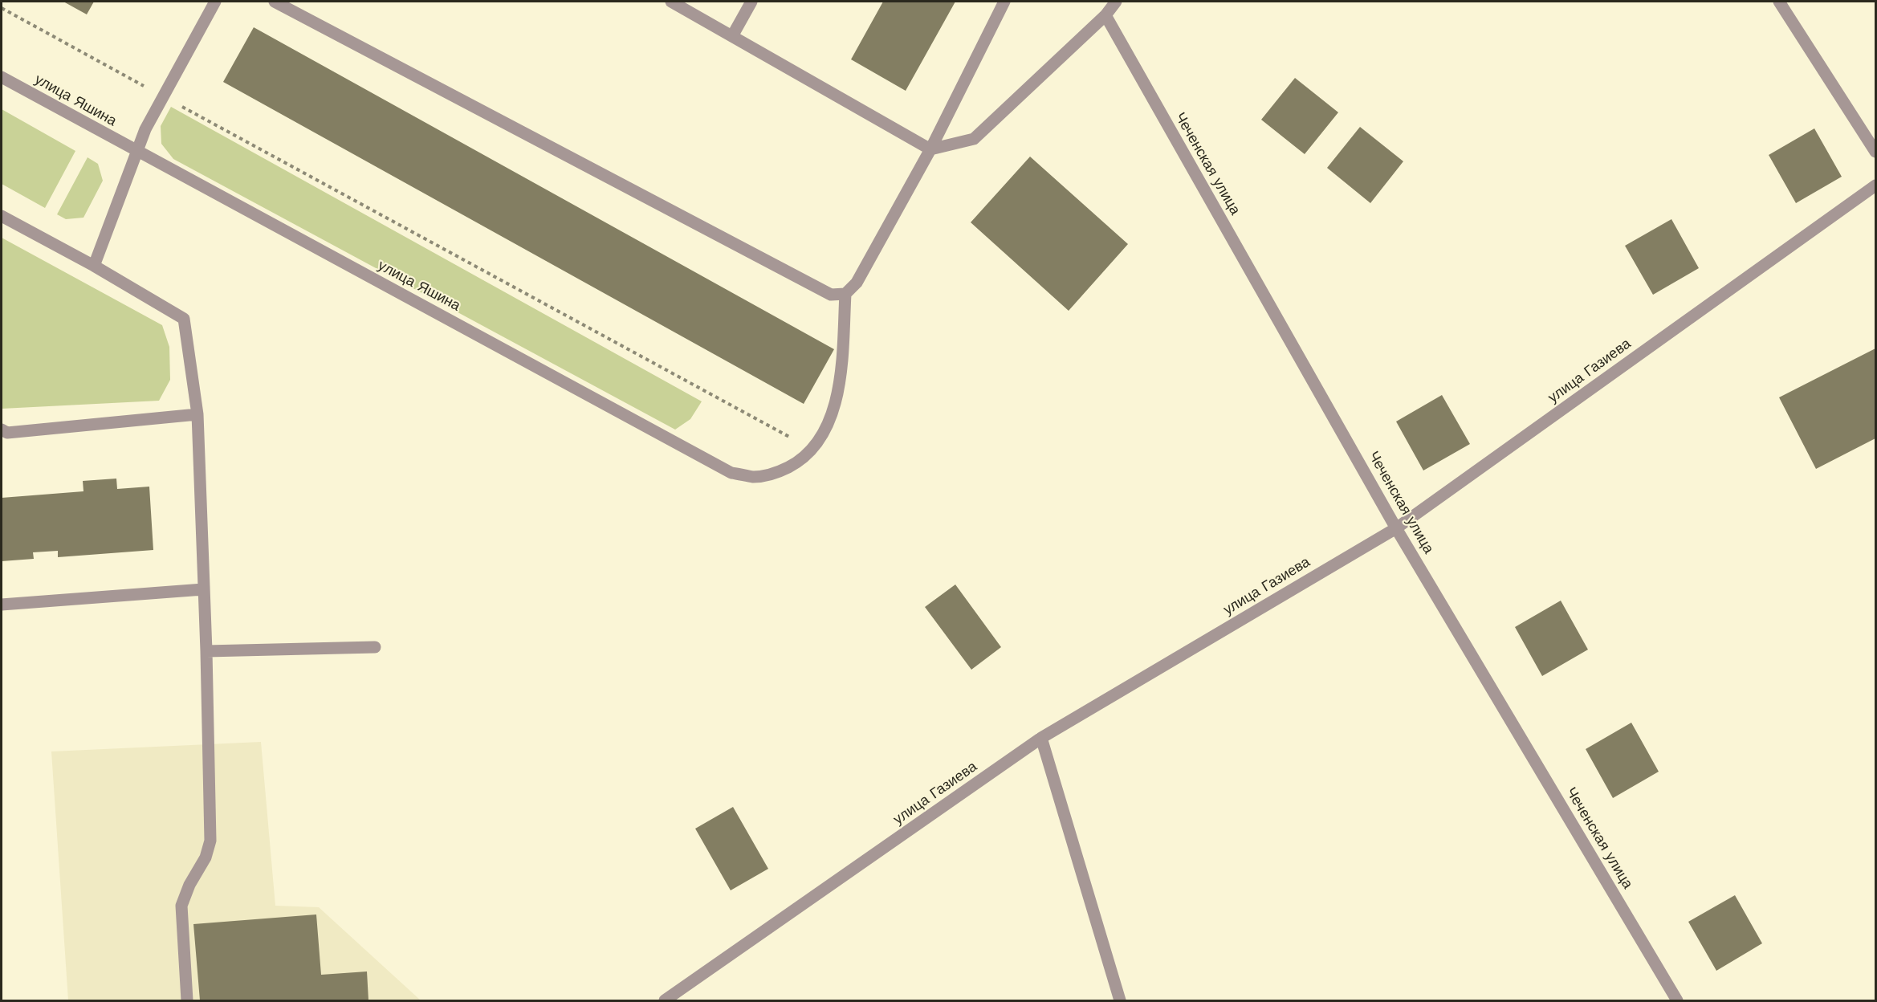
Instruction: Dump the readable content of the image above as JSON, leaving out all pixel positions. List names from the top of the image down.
{
  "streets": {
    "street": ["улица Яшина", "Чеченская улица", "улица Газиева"]
  },
  "crossings": [
    ["Чеченская улица", "улица Газиева"]
  ]
}
